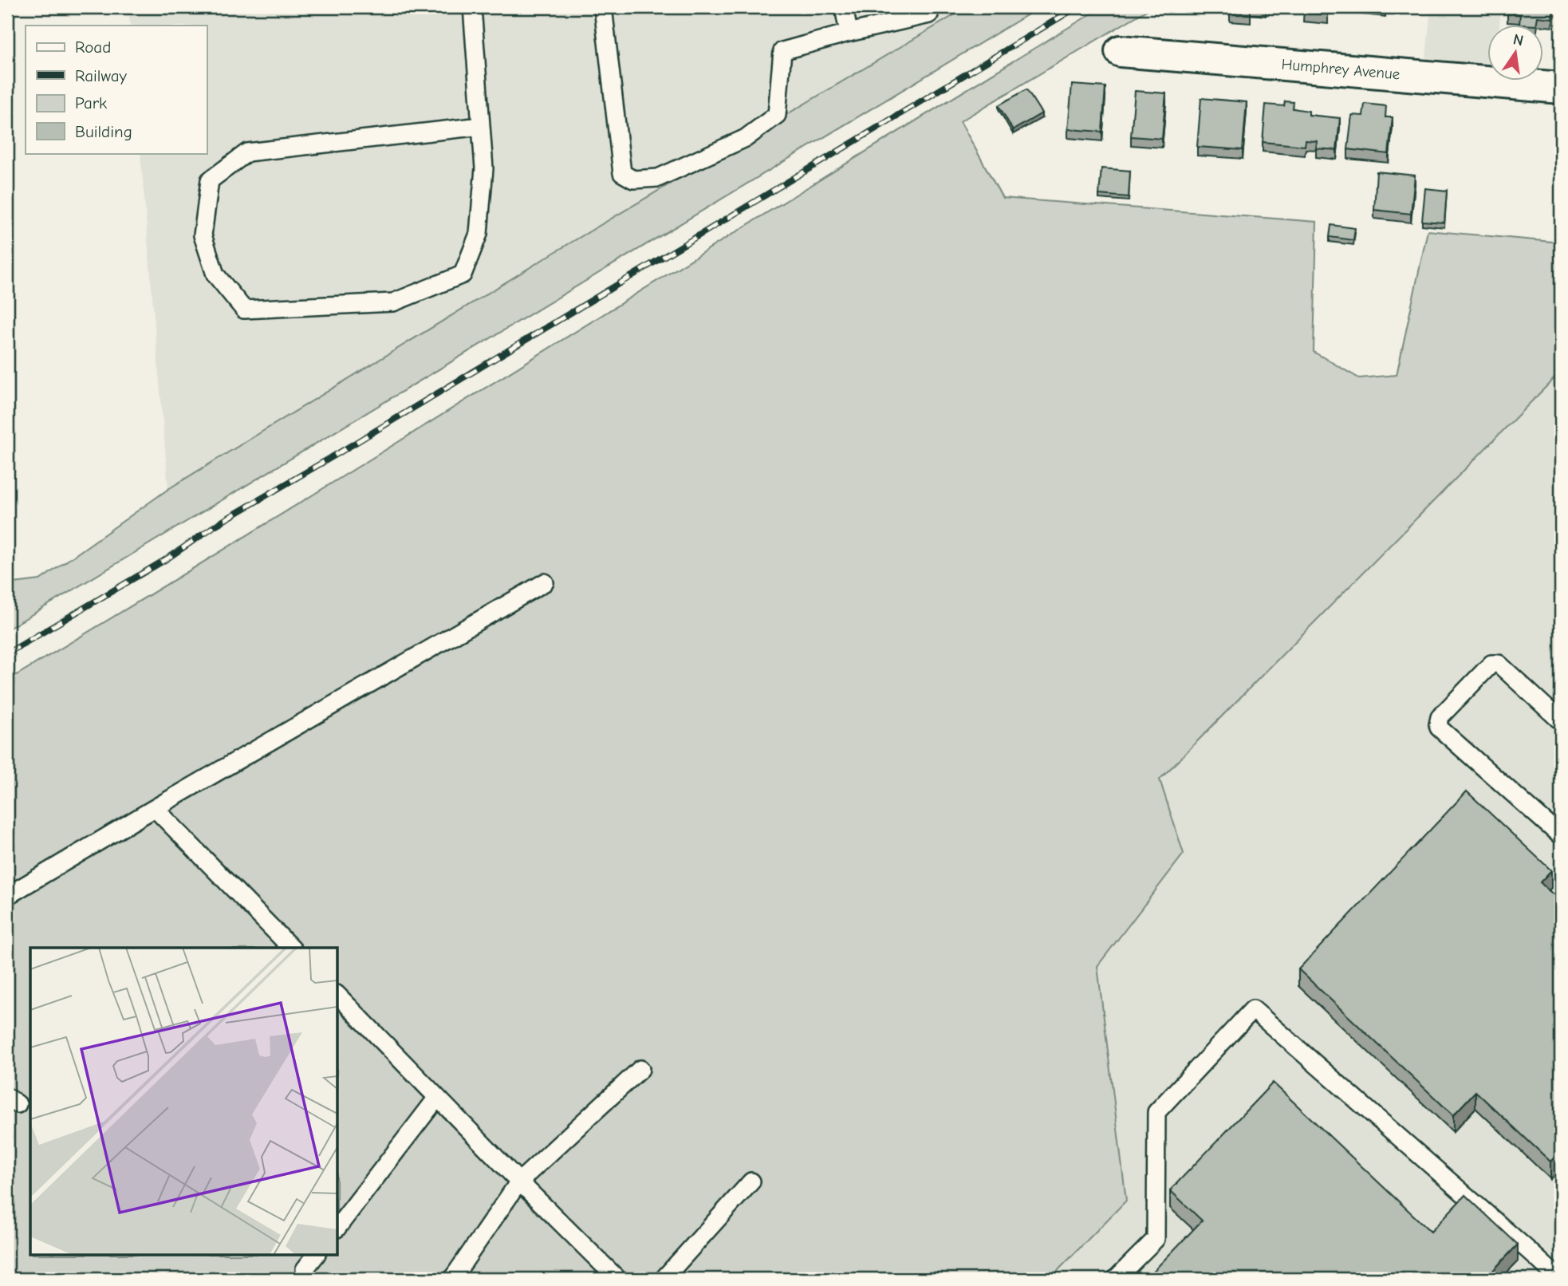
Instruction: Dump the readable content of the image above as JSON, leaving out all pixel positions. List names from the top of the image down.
{
  "streets": {
    "street": ["Humphrey Avenue"]
  },
  "legend": [
    "Road",
    "Railway",
    "Park",
    "Building"
  ],
  "north": "top"
}
